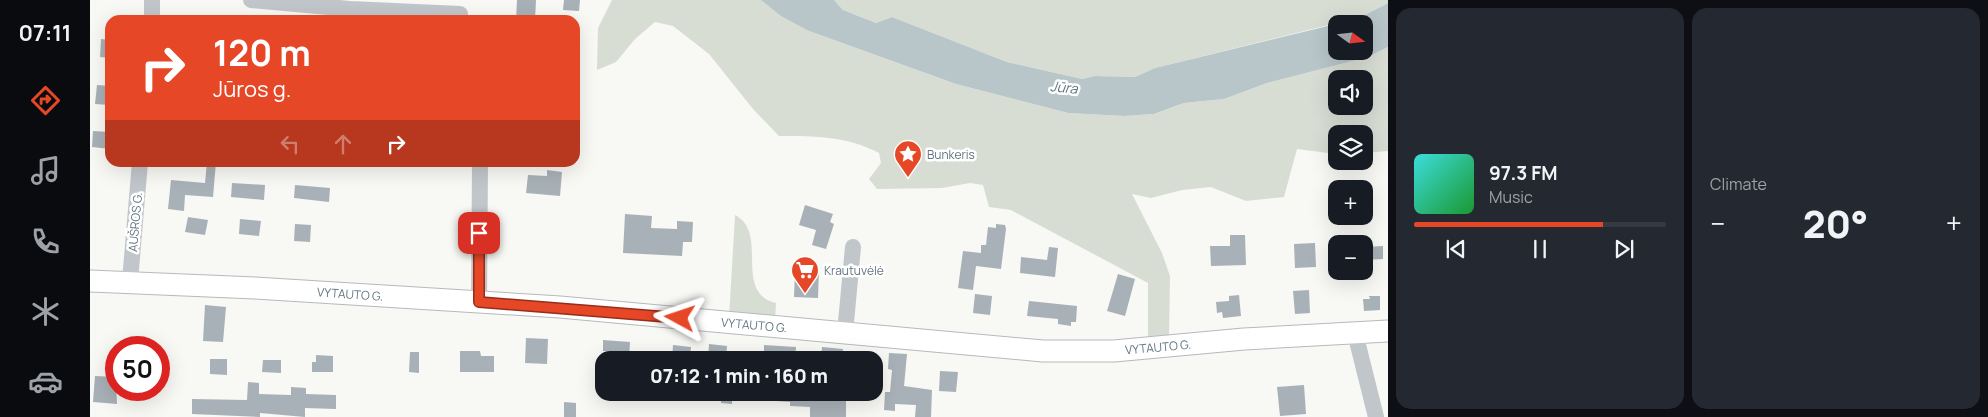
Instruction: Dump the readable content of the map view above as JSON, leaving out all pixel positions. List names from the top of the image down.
{
  "streets": {
    "main road": ["VYTAUTO G."],
    "street": ["AUŠROS G."]
  },
  "crossings": [
    ["AUŠROS G.", "VYTAUTO G."]
  ],
  "water": ["Jūra"],
  "places": {
    "place": ["Bunkeris"],
    "supermarket": ["Krautuvėlė"]
  },
  "north": "right",
  "page": {
    "tabs": "07:11",
    "tile": "Climate",
    "map_buttons": ["+", "−"],
    "turn": ["120 m", "Jūros g."],
    "song": ["97.3 FM", "Music"],
    "heat": ["−", "20°", "+"],
    "limit": "50",
    "trip": "07:12 · 1 min · 160 m"
  }
}
